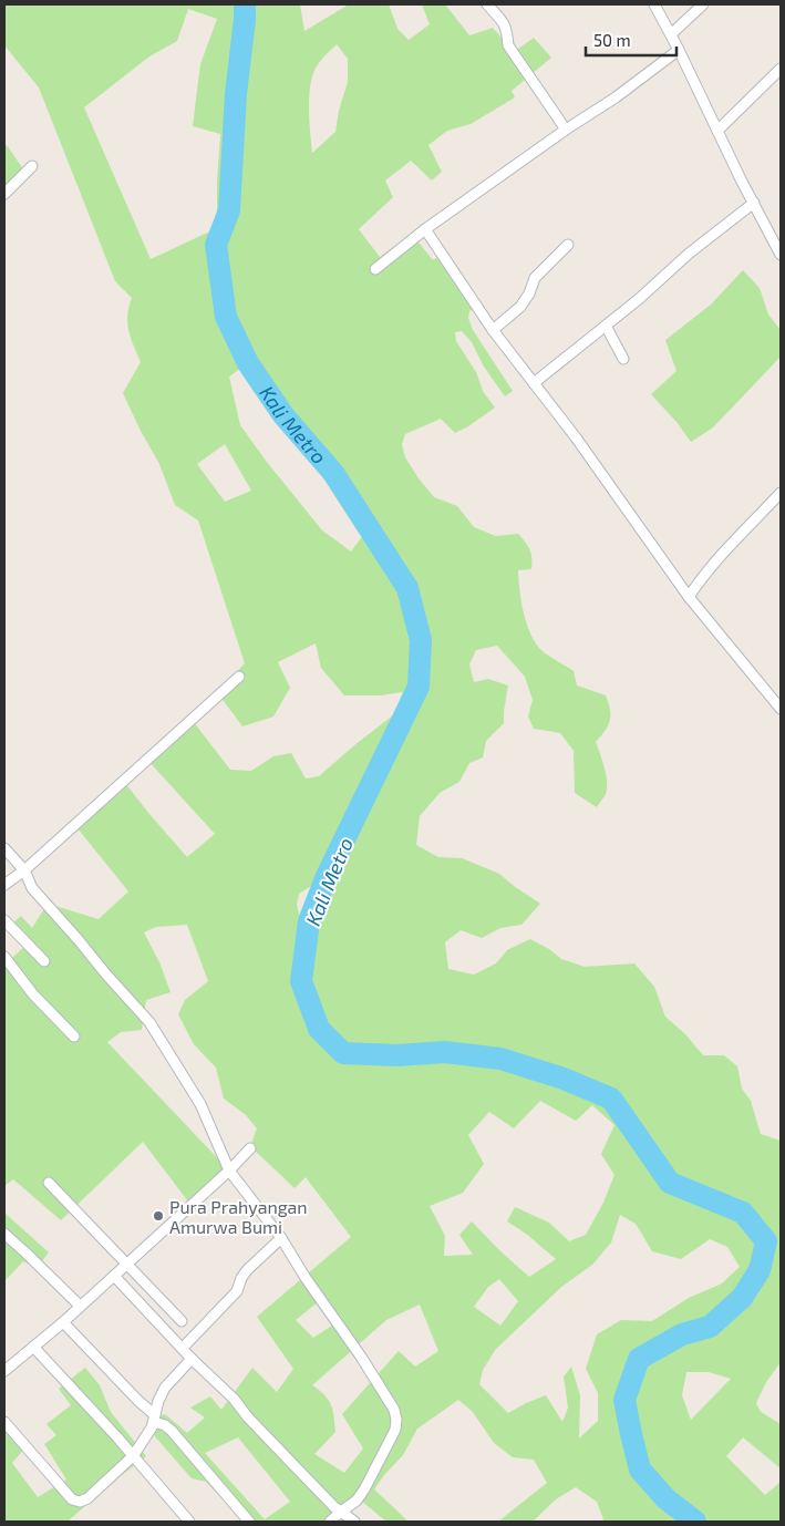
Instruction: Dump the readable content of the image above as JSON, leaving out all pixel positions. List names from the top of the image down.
{
  "water": ["Kali Metro"],
  "places": ["Pura Prahyangan Amurwa Bumi"],
  "scale_bar": "50 m"
}
